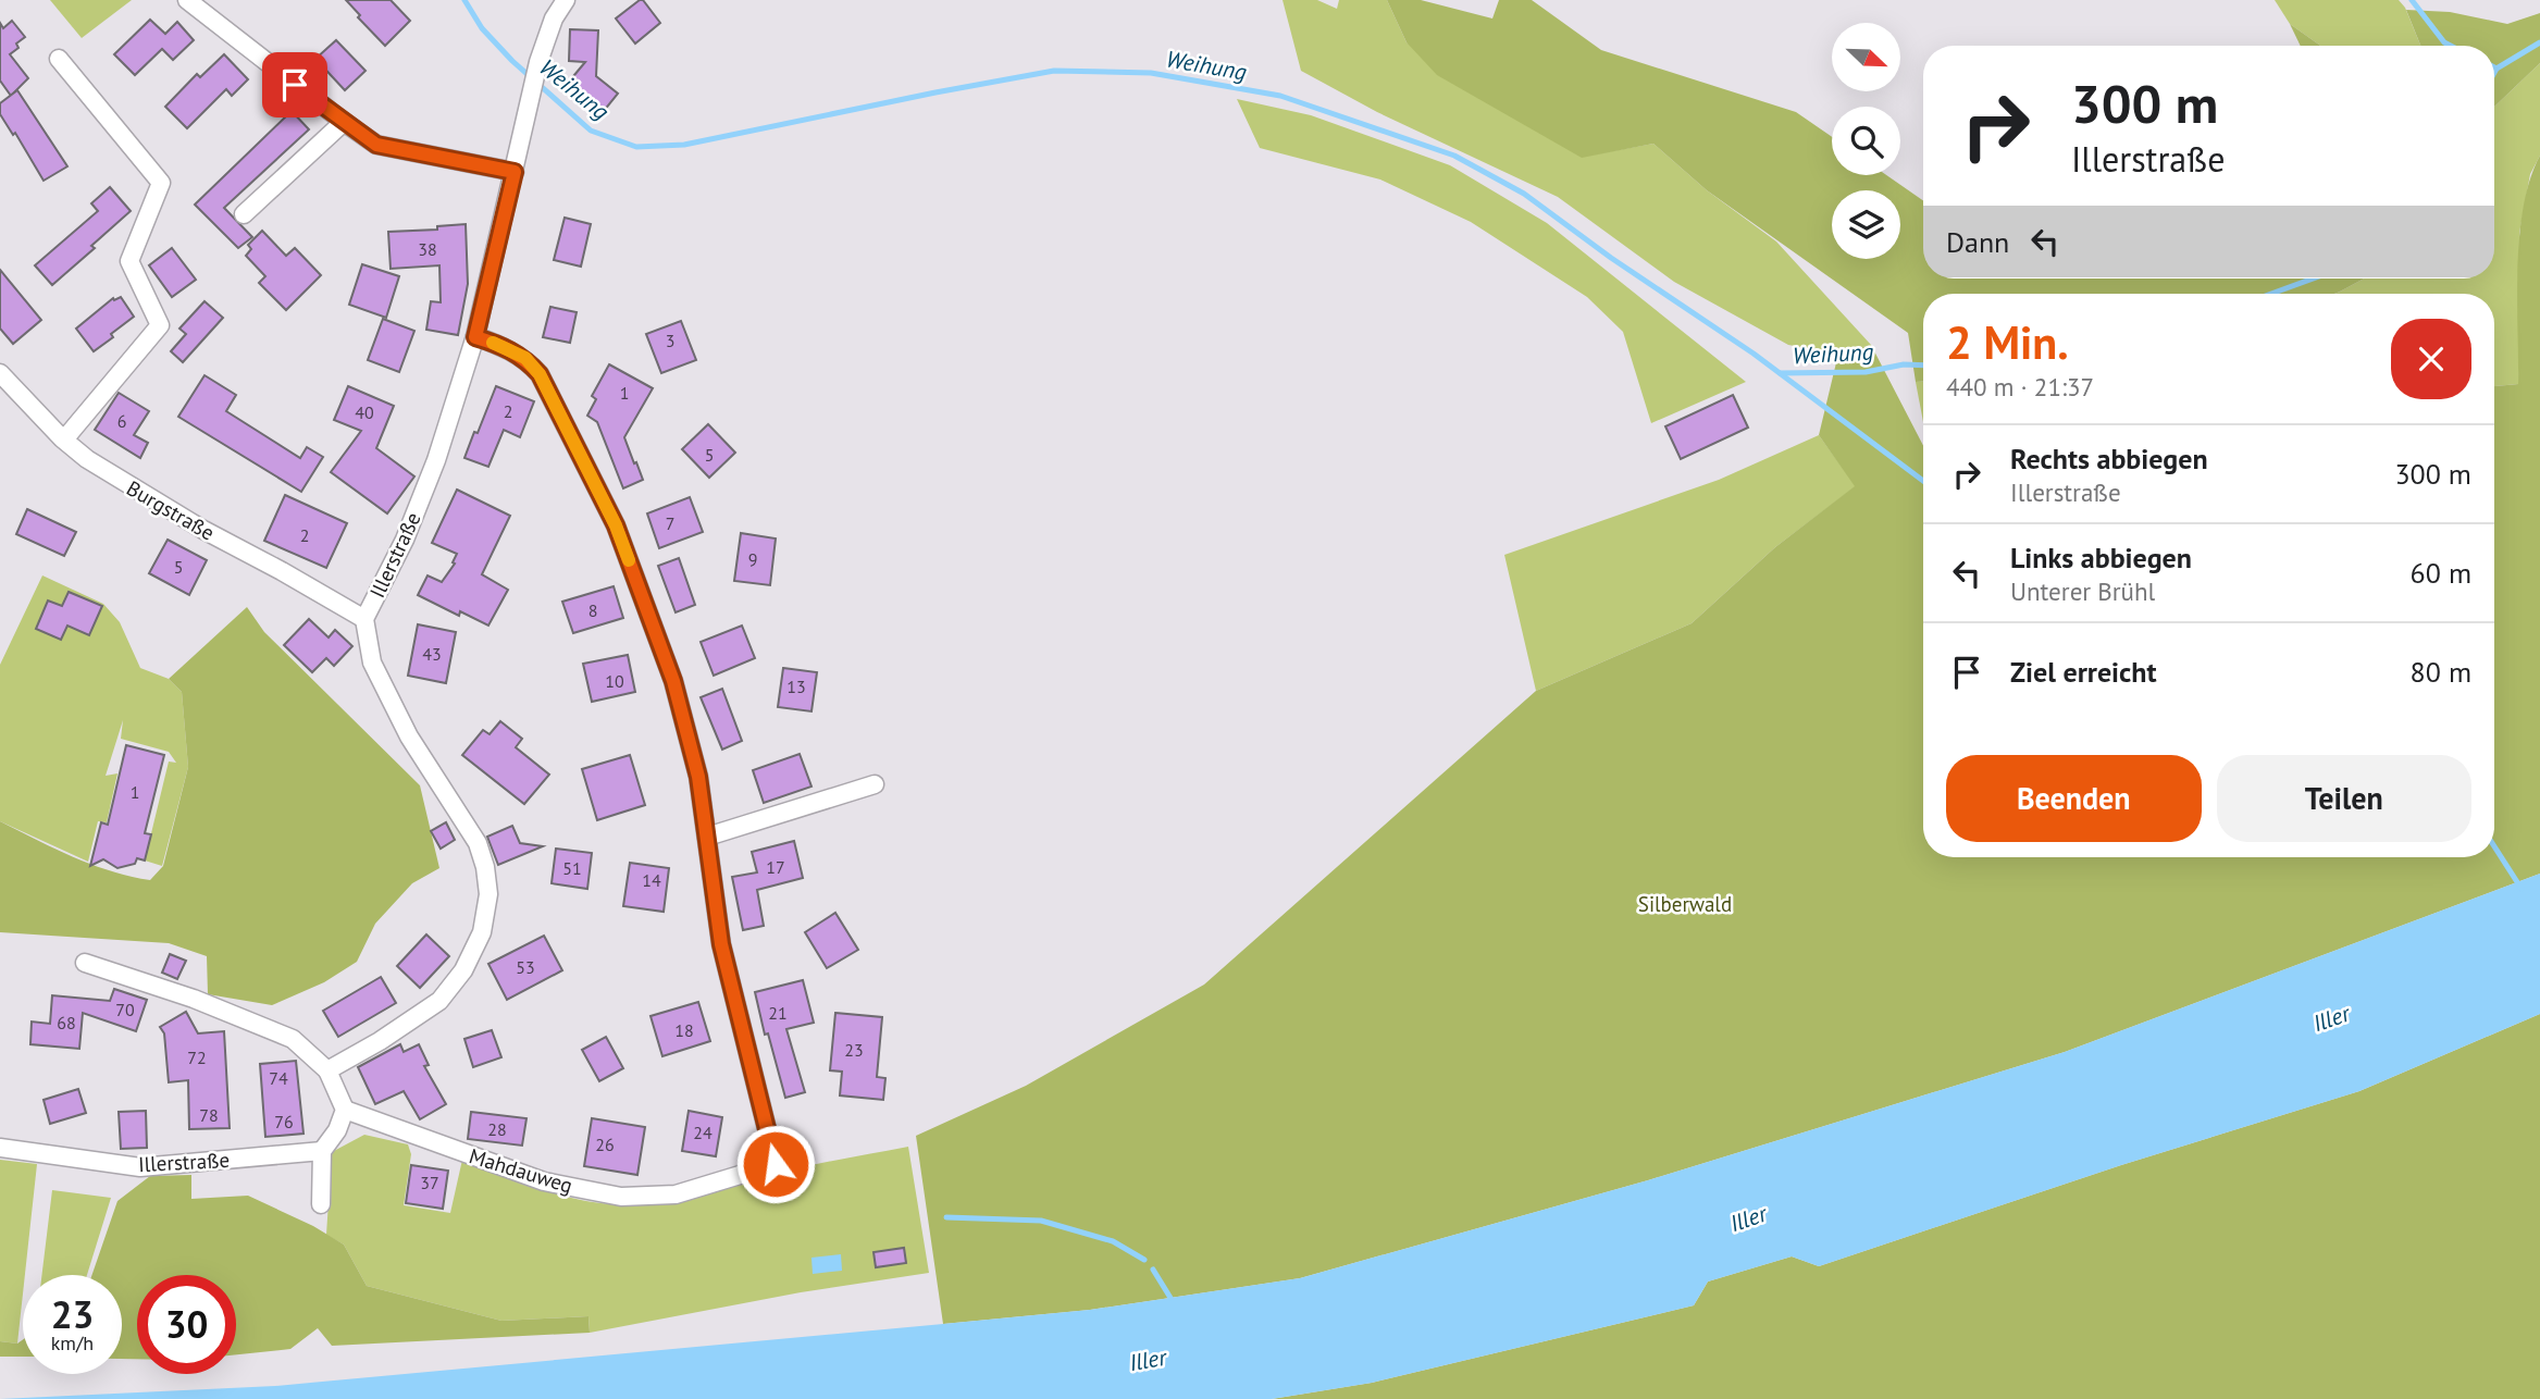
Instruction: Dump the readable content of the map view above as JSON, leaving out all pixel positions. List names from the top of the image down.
{
  "streets": {
    "street": ["Burgstraße", "Illerstraße", "Mahdauweg"]
  },
  "crossings": [
    ["Burgstraße", "Illerstraße"],
    ["Illerstraße", "Mahdauweg"]
  ],
  "water": ["Weihung", "Iller"],
  "parks": ["Silberwald"],
  "house_numbers": [
    "38",
    "3",
    "1",
    "2",
    "40",
    "6",
    "5",
    "7",
    "2",
    "9",
    "5",
    "8",
    "43",
    "10",
    "13",
    "1",
    "17",
    "51",
    "14",
    "53",
    "70",
    "21",
    "68",
    "18",
    "23",
    "72",
    "74",
    "78",
    "76",
    "28",
    "24",
    "26",
    "37"
  ],
  "north": "bottom right",
  "page": {
    "turn": ["300 m", "Illerstraße"],
    "then": "Dann",
    "heading": ["2 Min.", "440 m · 21:37"],
    "list": [
      {
        "name": "Rechts abbiegen",
        "note": "Illerstraße",
        "value": "300 m"
      },
      {
        "name": "Links abbiegen",
        "note": "Unterer Brühl",
        "value": "60 m"
      },
      {
        "name": "Ziel erreicht",
        "value": "80 m"
      }
    ],
    "buttons": ["Beenden", "Teilen"],
    "speed": "23 km/h",
    "limit": "30"
  }
}
